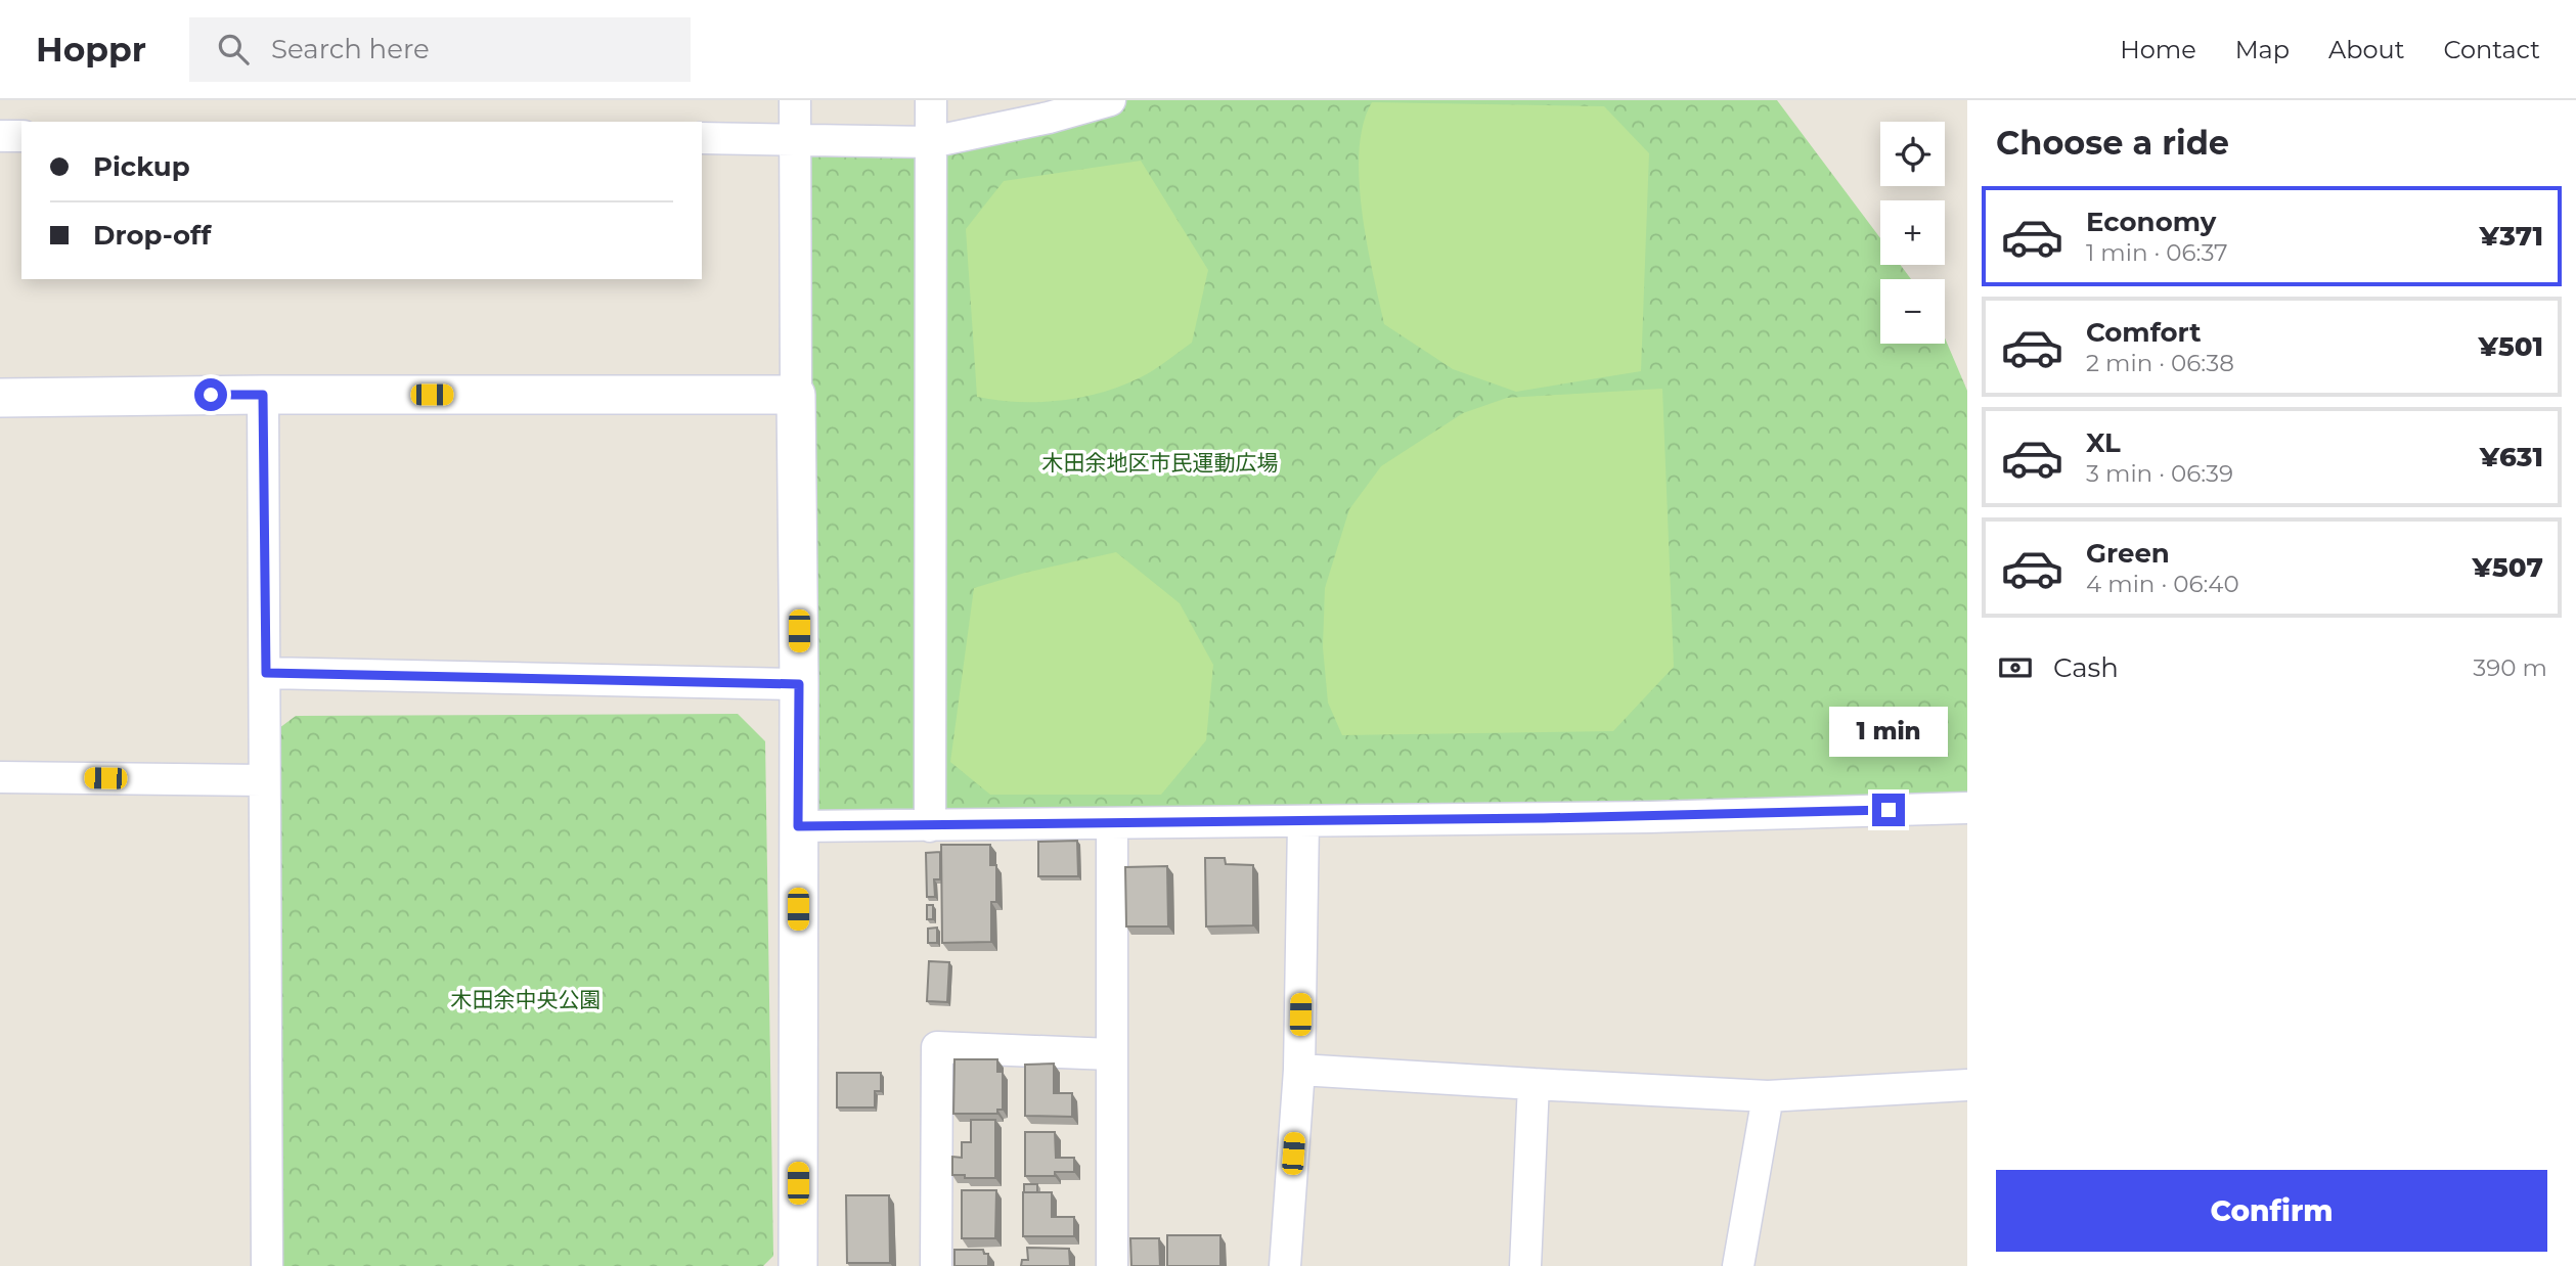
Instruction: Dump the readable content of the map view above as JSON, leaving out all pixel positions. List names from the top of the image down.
{
  "parks": ["木田余地区市民運動広場", "木田余中央公園"],
  "page": {
    "header": "Hoppr",
    "search": "Search here",
    "nav": [
      "Home",
      "Map",
      "About",
      "Contact"
    ],
    "heading": "Choose a ride",
    "map_buttons": ["+", "−"],
    "banner": ["Pickup", "Drop-off"],
    "list": [
      {
        "name": "Economy",
        "note": "1 min · 06:37",
        "value": "¥371"
      },
      {
        "name": "Comfort",
        "note": "2 min · 06:38",
        "value": "¥501"
      },
      {
        "name": "XL",
        "note": "3 min · 06:39",
        "value": "¥631"
      },
      {
        "name": "Green",
        "note": "4 min · 06:40",
        "value": "¥507"
      }
    ],
    "pay": ["Cash", "390 m"],
    "bubble": "1 min",
    "buttons": "Confirm"
  }
}
